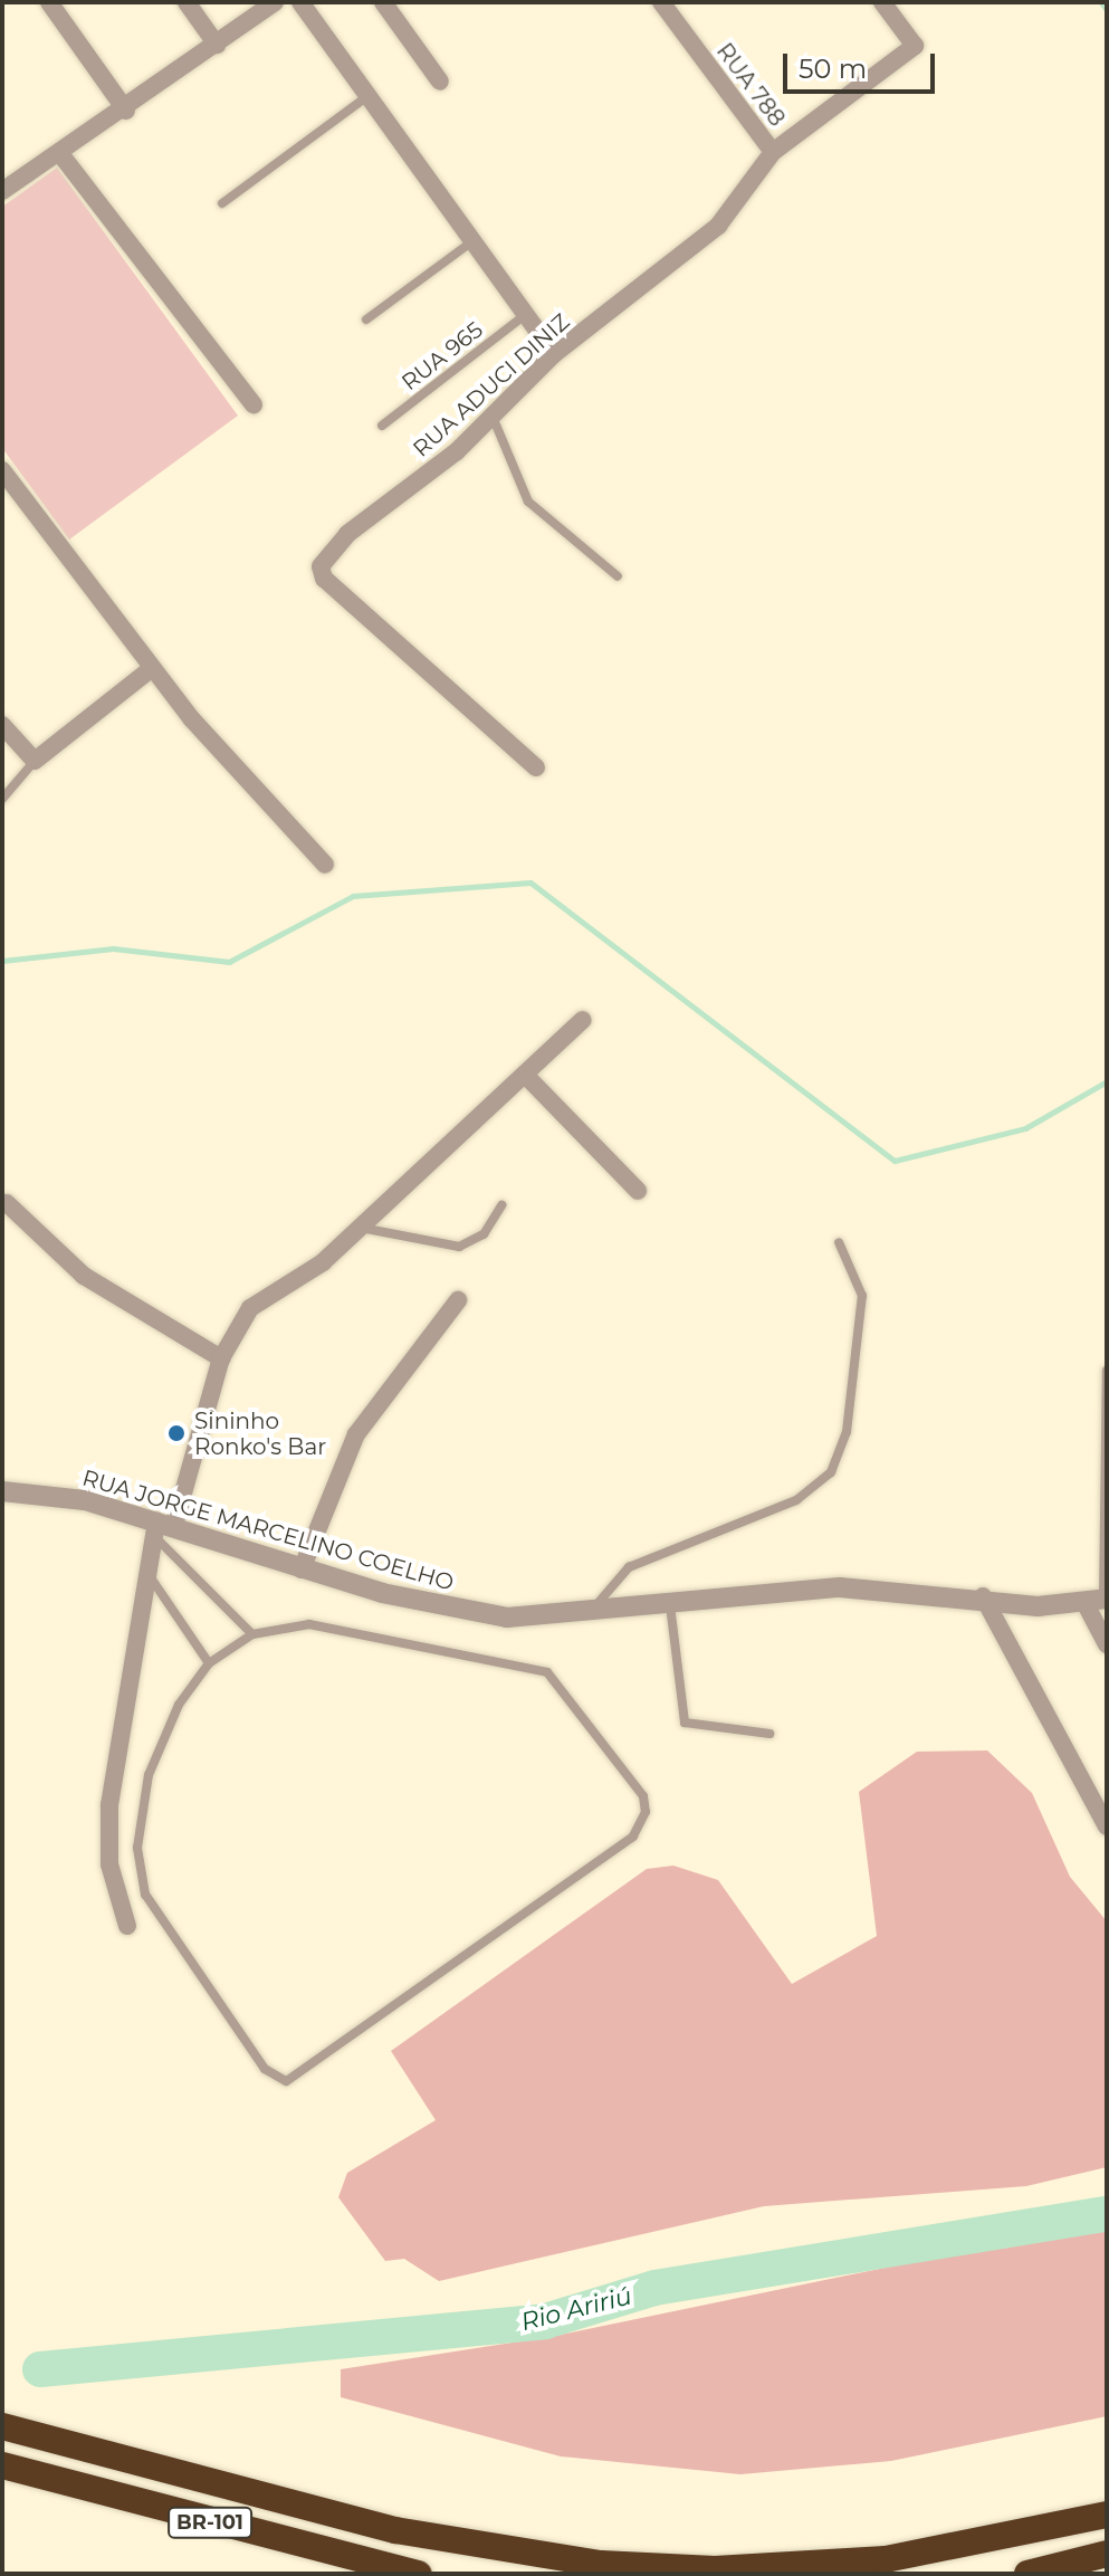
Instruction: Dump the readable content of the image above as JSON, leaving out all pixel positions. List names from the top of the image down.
{
  "streets": {
    "highway": ["BR-101"],
    "street": ["RUA 788", "RUA ADUCI DINIZ", "RUA JORGE MARCELINO COELHO"],
    "lane": ["RUA 965"]
  },
  "crossings": [
    ["RUA 788", "RUA ADUCI DINIZ"]
  ],
  "water": ["Rio Aririú"],
  "places": ["Sininho Ronko's Bar"],
  "scale_bar": "50 m"
}
